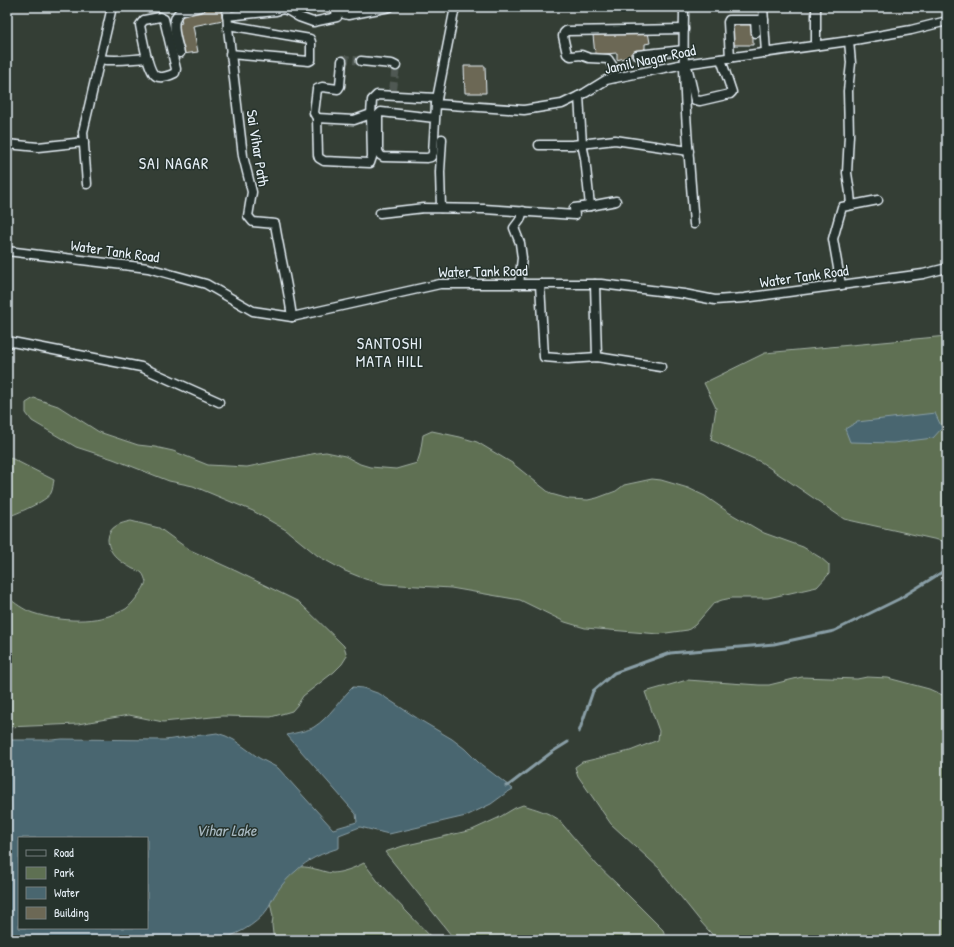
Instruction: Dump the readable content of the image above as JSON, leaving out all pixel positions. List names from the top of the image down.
{
  "streets": {
    "street": ["Jamil Nagar Road", "Sai Vihar Path", "Water Tank Road"]
  },
  "crossings": [
    ["Sai Vihar Path", "Water Tank Road"]
  ],
  "districts": ["SAI NAGAR", "SANTOSHI MATA HILL"],
  "water": ["Vihar Lake"],
  "legend": [
    "Road",
    "Park",
    "Water",
    "Building"
  ]
}
